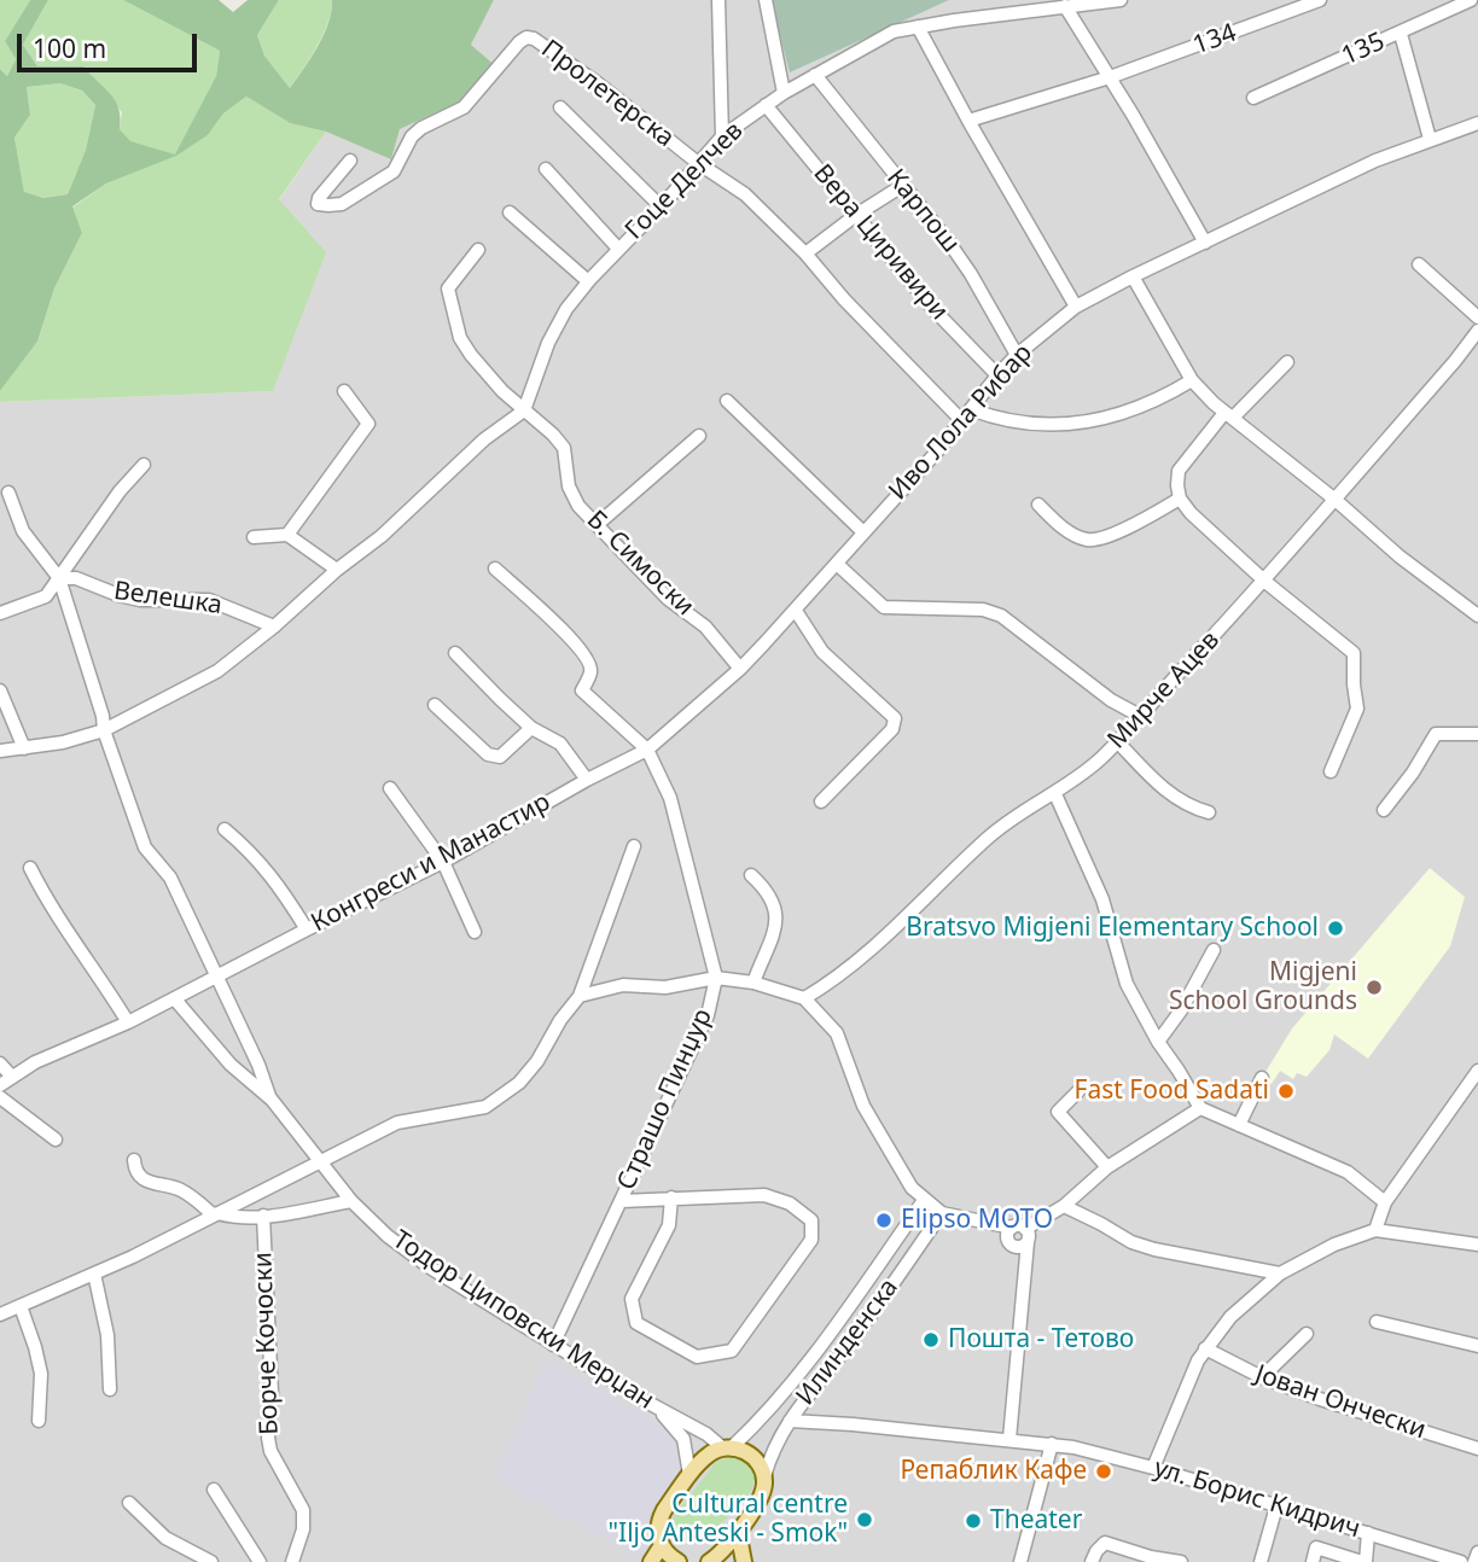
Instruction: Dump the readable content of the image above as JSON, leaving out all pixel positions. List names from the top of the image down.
{
  "streets": {
    "main road": ["Илинденска"],
    "street": [
      "134",
      "135",
      "Пролетерска",
      "Гоце Делчев",
      "Карпош",
      "Вера Циривири",
      "Иво Лола Рибар",
      "Б. Симоски",
      "Велешка",
      "Мирче Ацев",
      "Конгреси и Манастир",
      "Страшо Пинџур",
      "Тодор Циповски Мерџан",
      "Борче Кочоски",
      "Јован Ончески",
      "ул. Борис Кидрич"
    ]
  },
  "crossings": [
    ["Пролетерска", "Гоце Делчев"],
    ["Пролетерска", "Иво Лола Рибар"],
    ["Гоце Делчев", "Карпош"],
    ["Гоце Делчев", "Вера Циривири"],
    ["Гоце Делчев", "Б. Симоски"],
    ["Карпош", "Иво Лола Рибар"],
    ["Вера Циривири", "Иво Лола Рибар"],
    ["Иво Лола Рибар", "Б. Симоски"],
    ["Иво Лола Рибар", "Конгреси и Манастир"],
    ["Иво Лола Рибар", "Страшо Пинџур"],
    ["Велешка", "Тодор Циповски Мерџан"],
    ["Конгреси и Манастир", "Страшо Пинџур"],
    ["Конгреси и Манастир", "Тодор Циповски Мерџан"],
    ["Страшо Пинџур", "Тодор Циповски Мерџан"],
    ["Тодор Циповски Мерџан", "Илинденска"],
    ["Илинденска", "ул. Борис Кидрич"]
  ],
  "places": [
    "Bratsvo Migjeni Elementary School",
    "Migjeni School Grounds",
    "Fast Food Sadati",
    "Elipso MOTO",
    "Пошта - Тетово",
    "Репаблик Кафе",
    "Cultural centre \"Iljo Anteski - Smok\"",
    "Theater"
  ],
  "scale_bar": "100 m"
}
